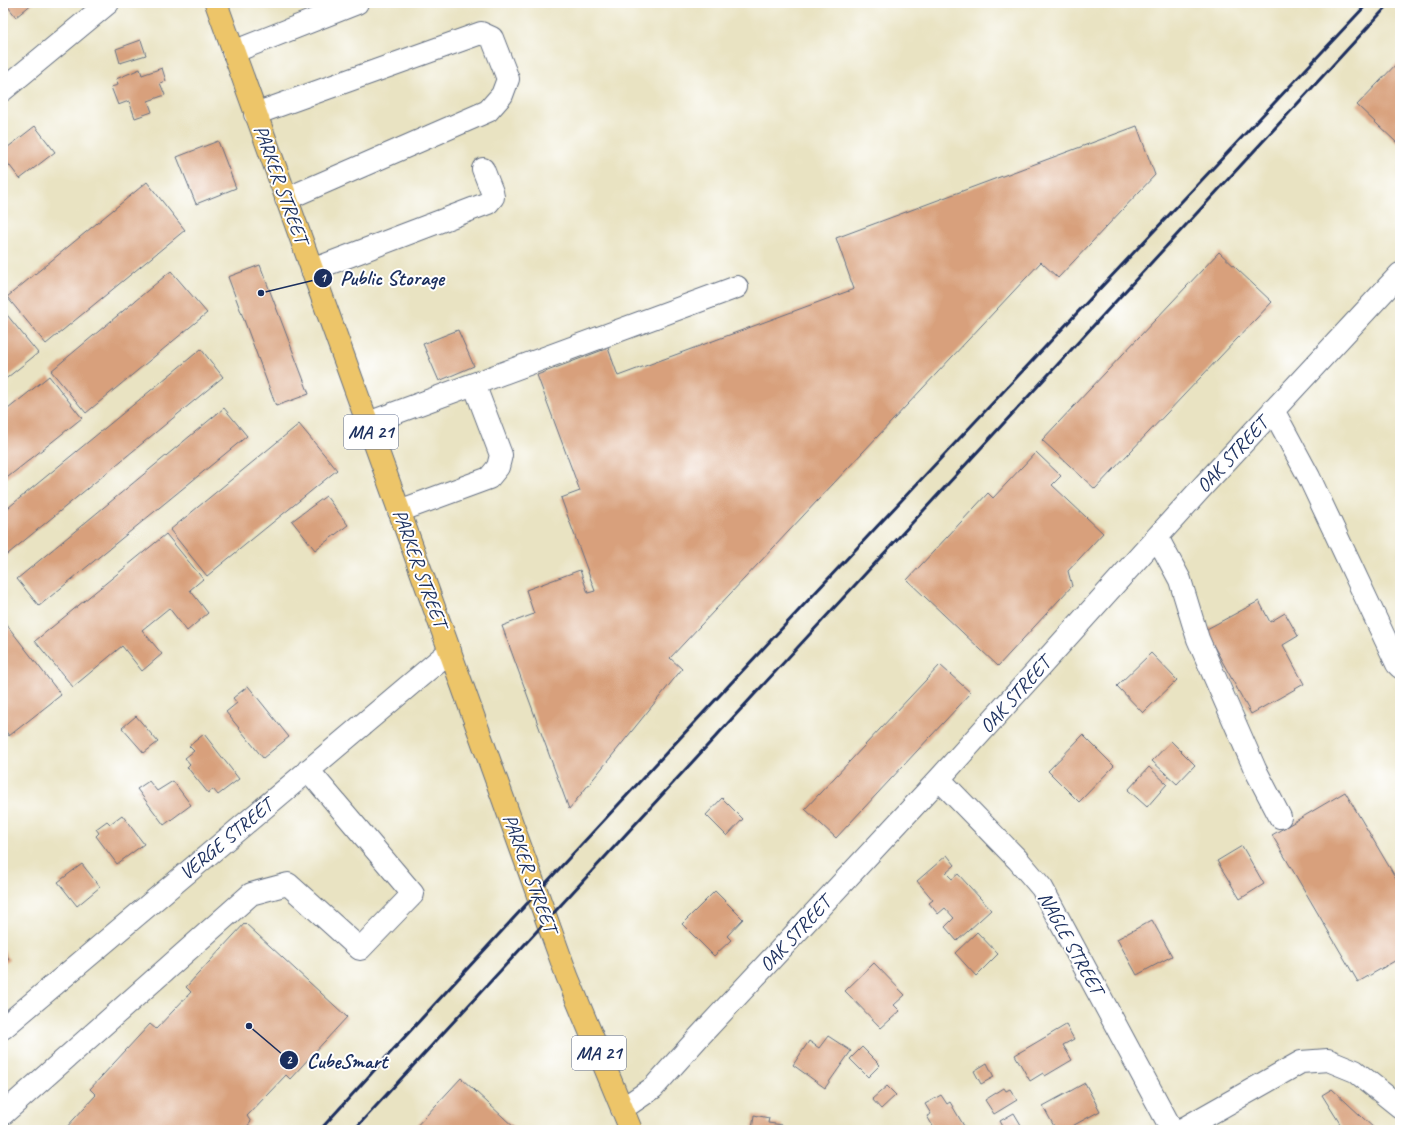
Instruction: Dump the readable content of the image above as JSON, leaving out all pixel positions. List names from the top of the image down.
{
  "streets": {
    "main road": ["PARKER STREET", "MA 21"],
    "street": ["OAK STREET", "VERGE STREET", "NAGLE STREET"]
  },
  "crossings": [
    ["PARKER STREET", "OAK STREET"],
    ["PARKER STREET", "VERGE STREET"],
    ["OAK STREET", "NAGLE STREET"]
  ],
  "places": ["Public Storage", "CubeSmart"]
}
